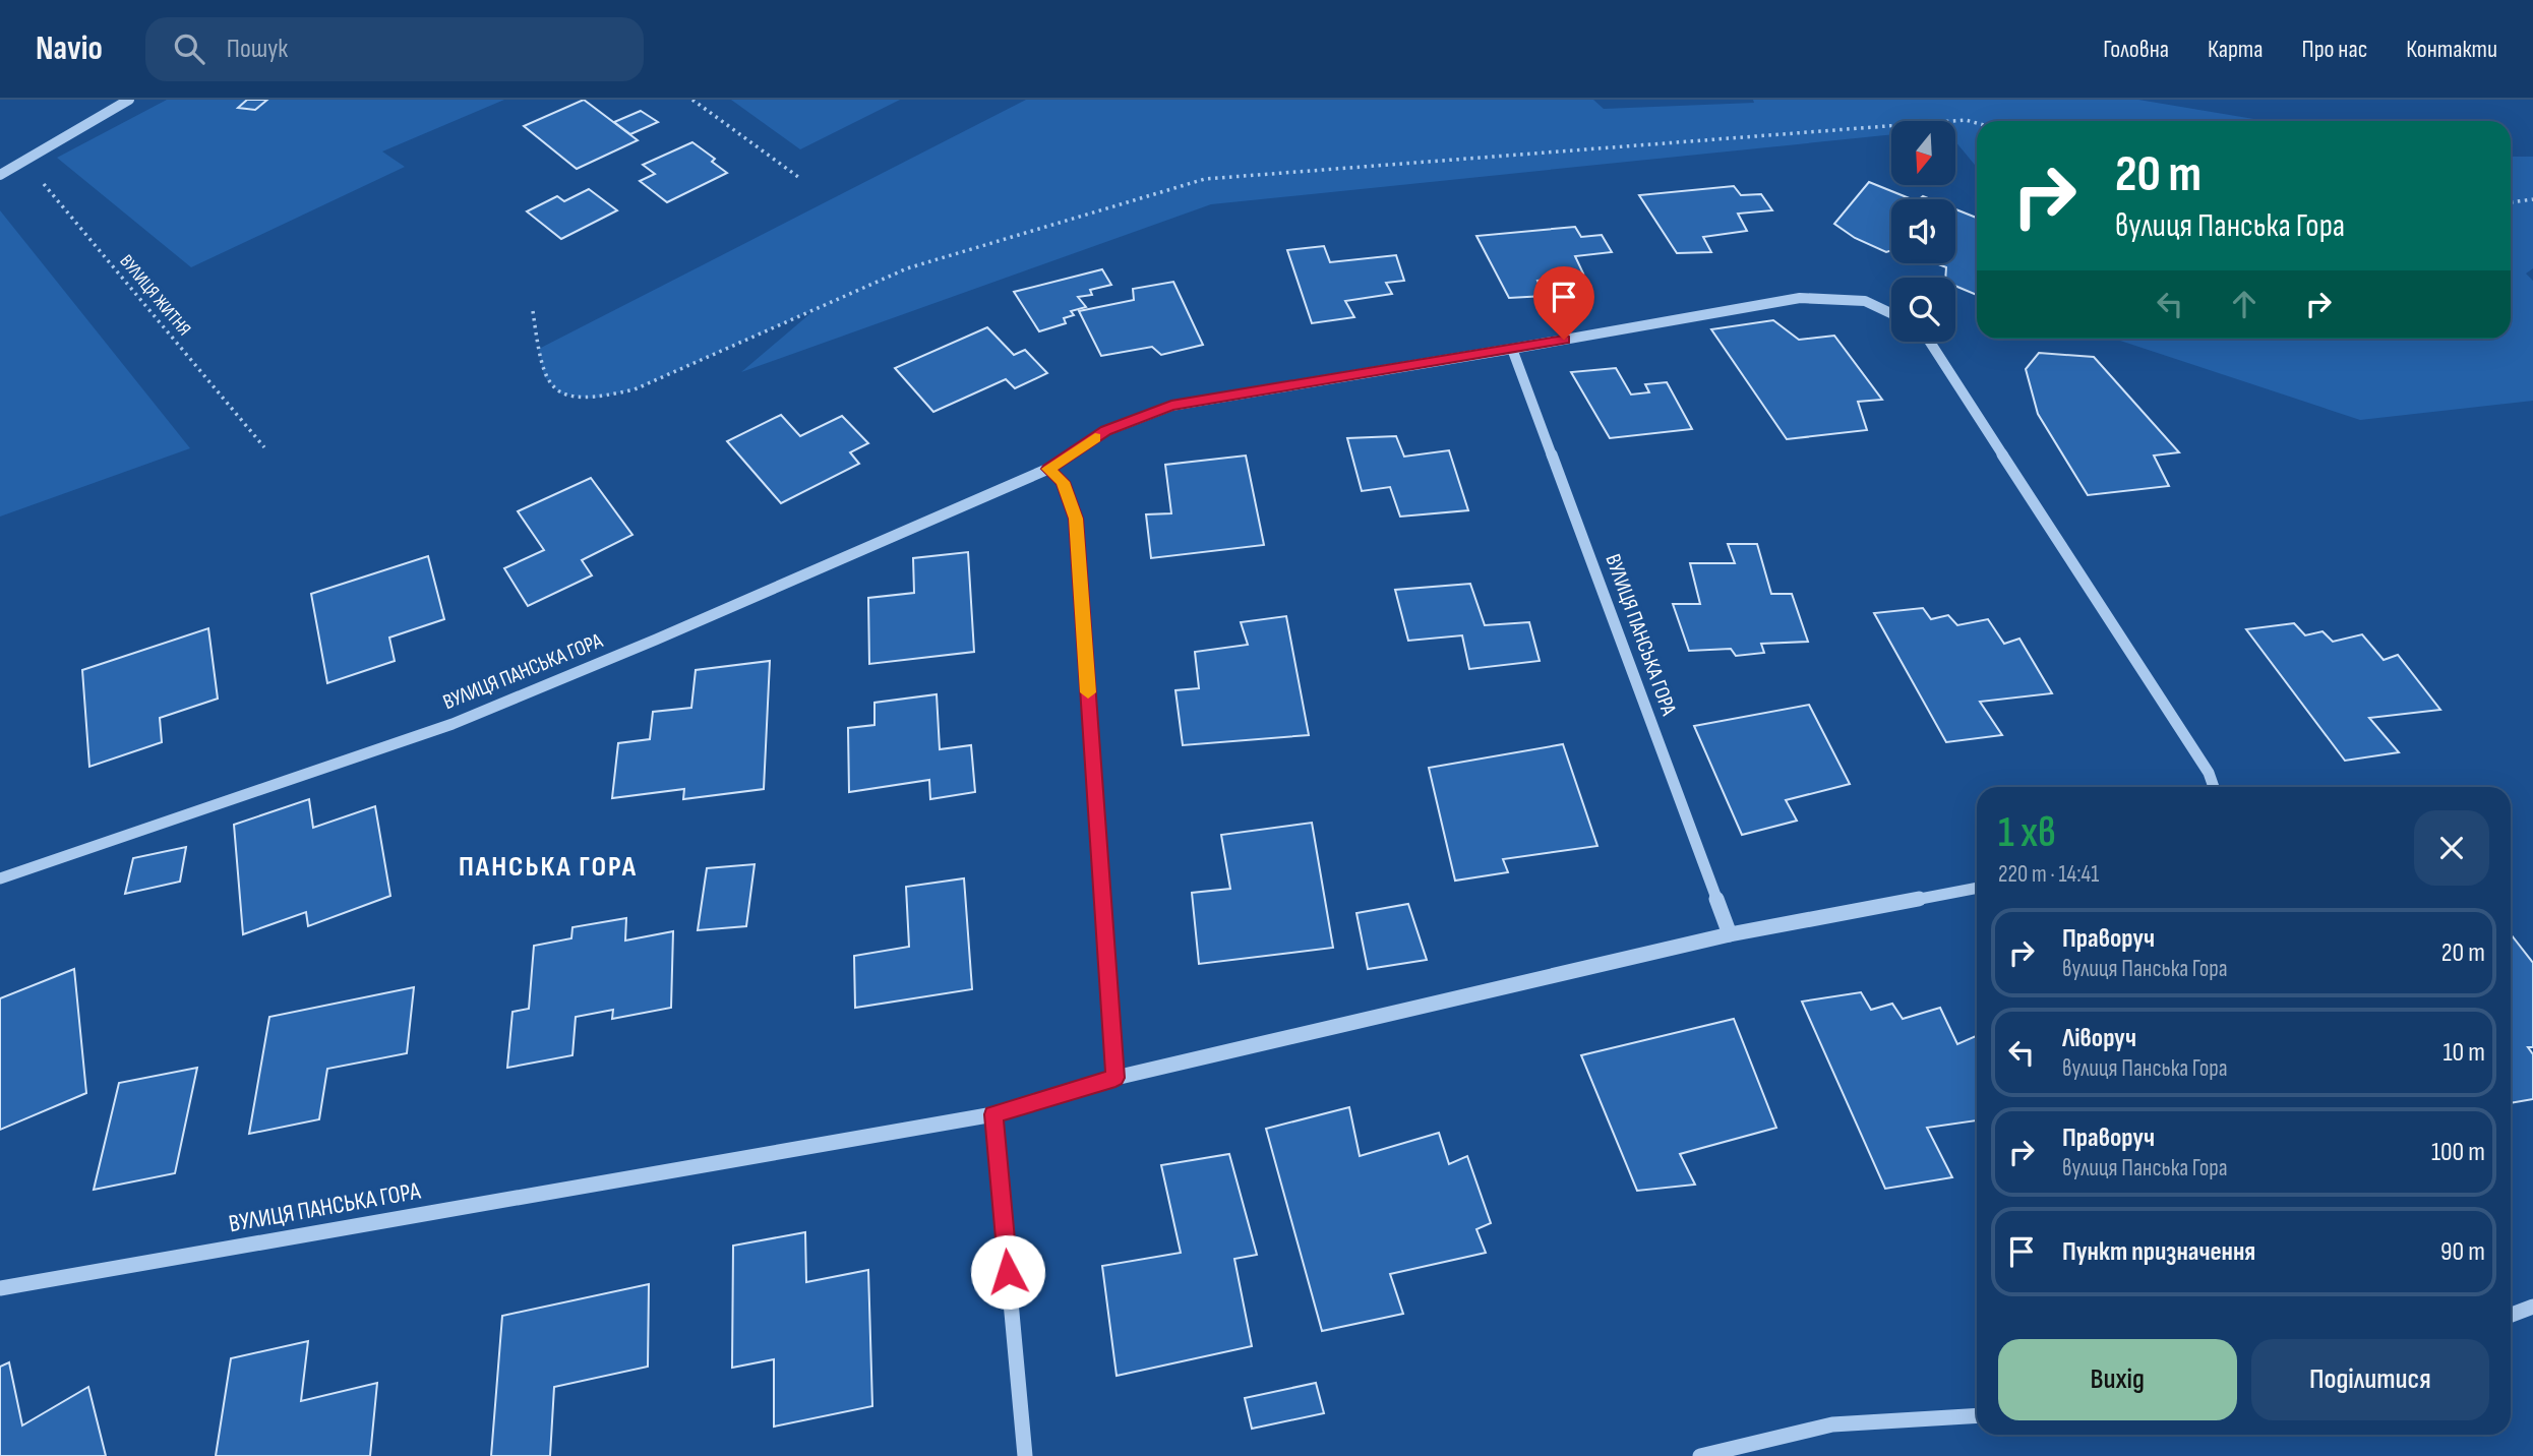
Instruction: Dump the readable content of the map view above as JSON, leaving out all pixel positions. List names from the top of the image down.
{
  "streets": {
    "street": ["ВУЛИЦЯ ПАНСЬКА ГОРА"],
    "path": ["ВУЛИЦЯ ЖИТНЯ"]
  },
  "districts": ["ПАНСЬКА ГОРА"],
  "north": "bottom",
  "page": {
    "header": "Navio",
    "search": "Пошук",
    "nav": [
      "Головна",
      "Карта",
      "Про нас",
      "Контакти"
    ],
    "turn": ["20 m", "вулиця Панська Гора"],
    "heading": ["1 хв", "220 m · 14:41"],
    "list": [
      {
        "name": "Праворуч",
        "note": "вулиця Панська Гора",
        "value": "20 m"
      },
      {
        "name": "Ліворуч",
        "note": "вулиця Панська Гора",
        "value": "10 m"
      },
      {
        "name": "Праворуч",
        "note": "вулиця Панська Гора",
        "value": "100 m"
      },
      {
        "name": "Пункт призначення",
        "value": "90 m"
      }
    ],
    "buttons": ["Вихід", "Поділитися"]
  }
}
